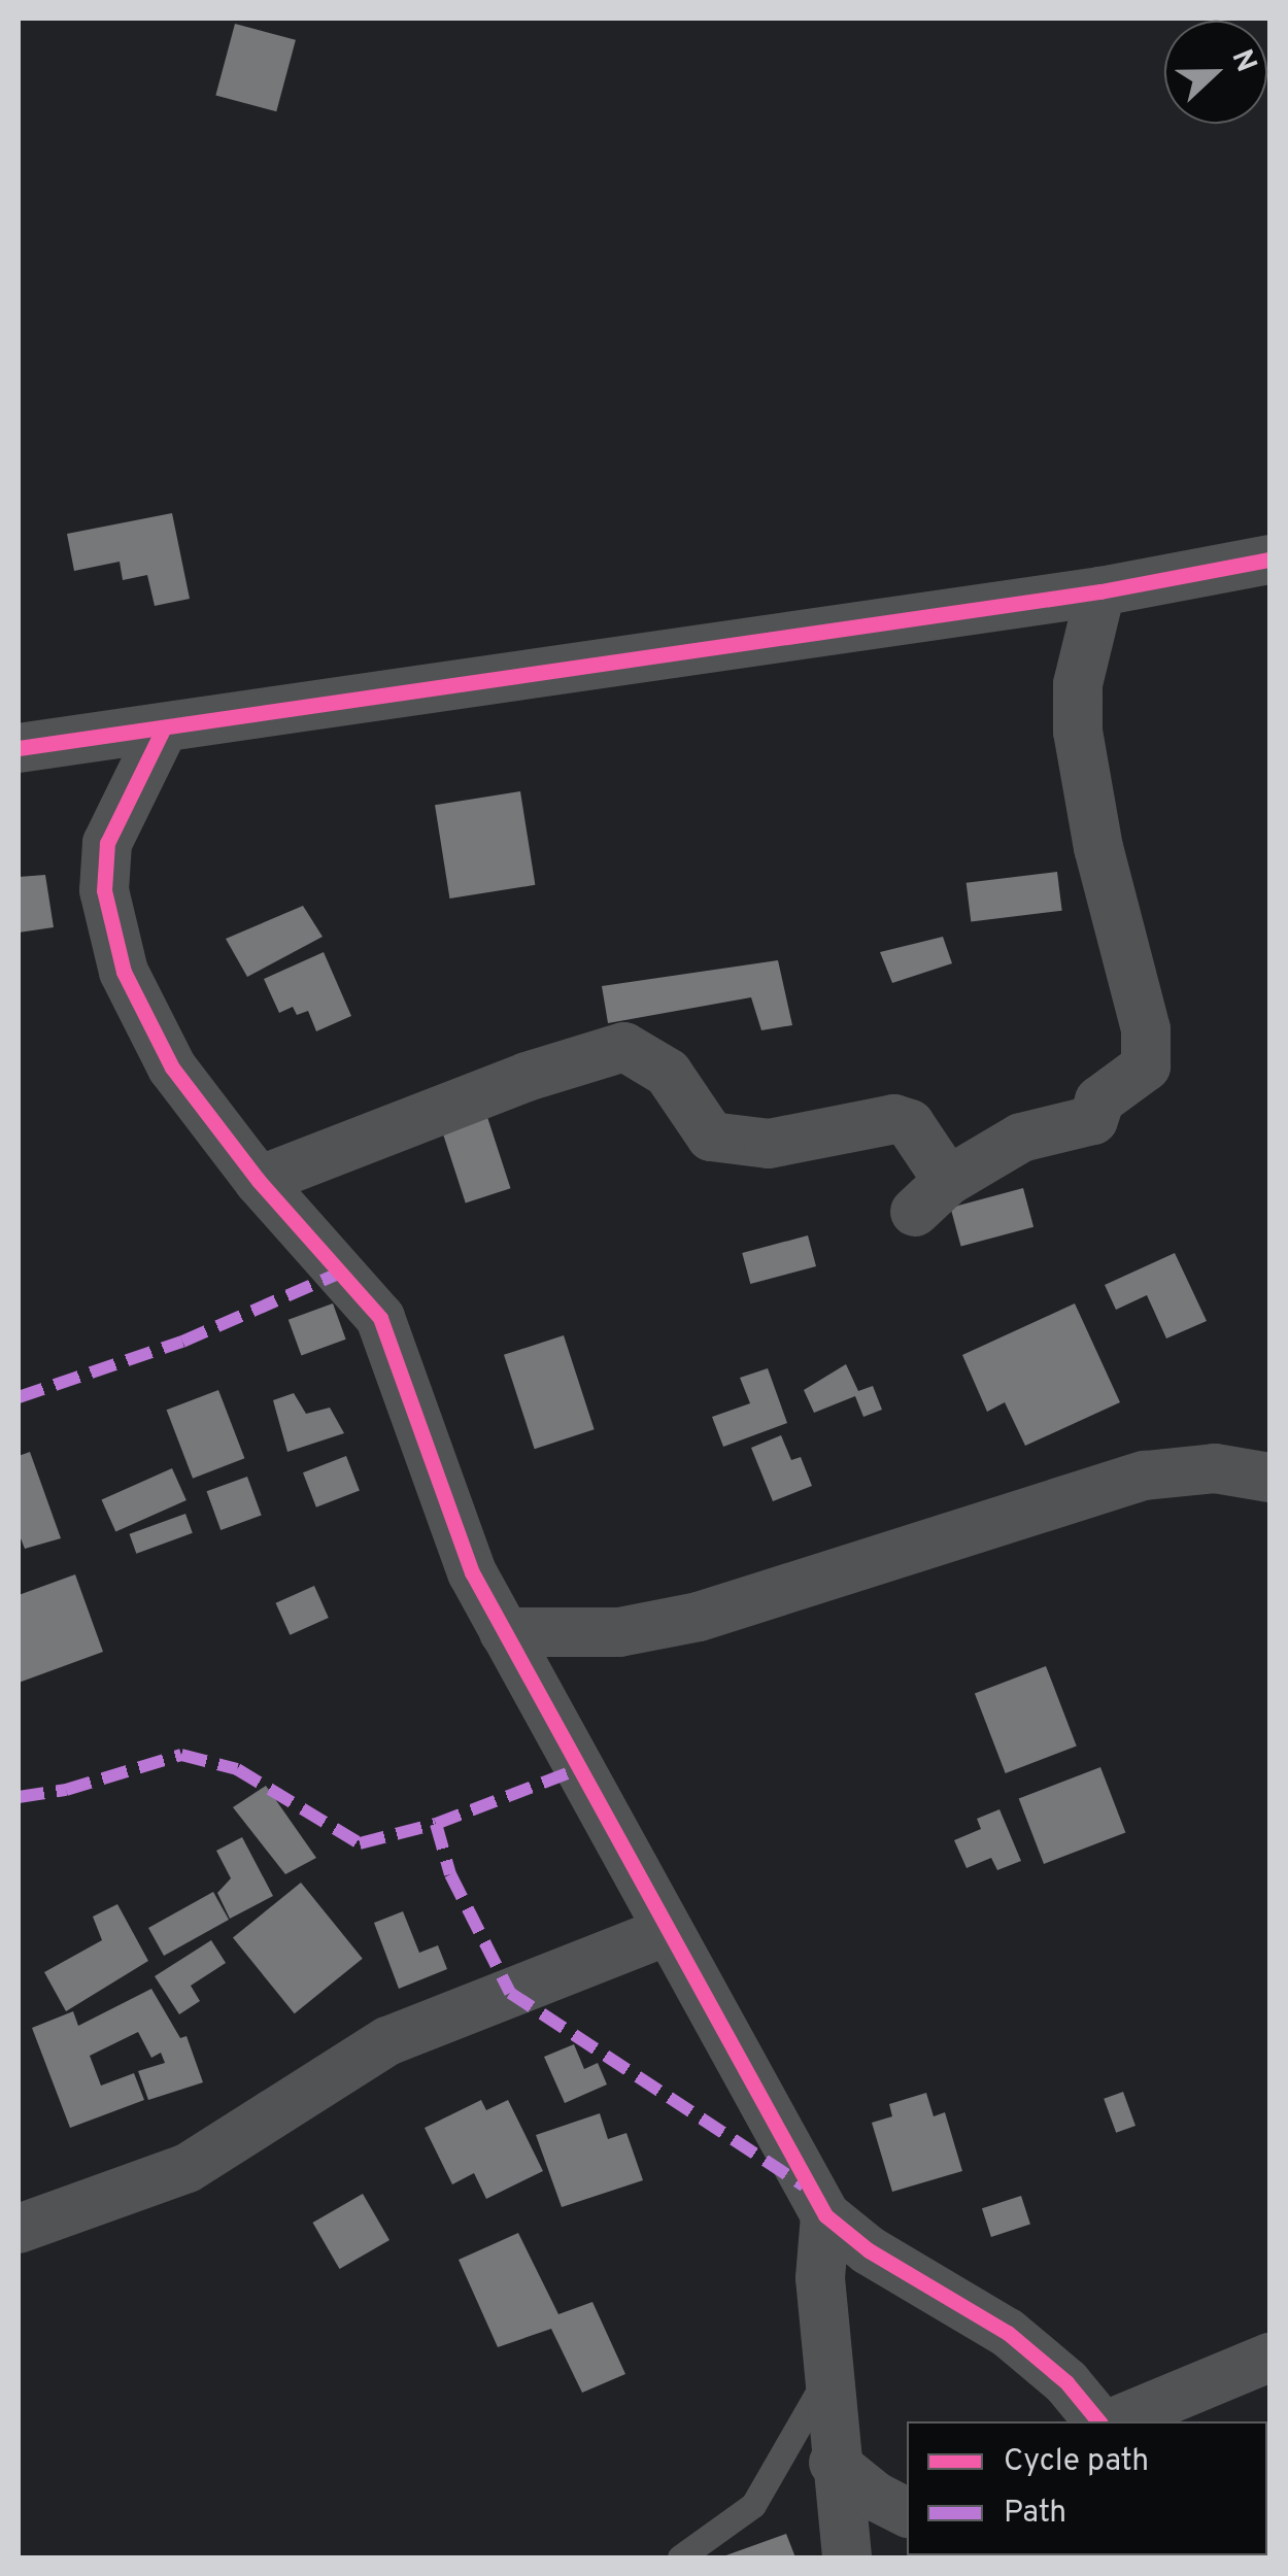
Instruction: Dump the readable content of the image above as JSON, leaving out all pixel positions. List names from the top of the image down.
{
  "legend": ["Cycle path", "Path"],
  "north": "right"
}
